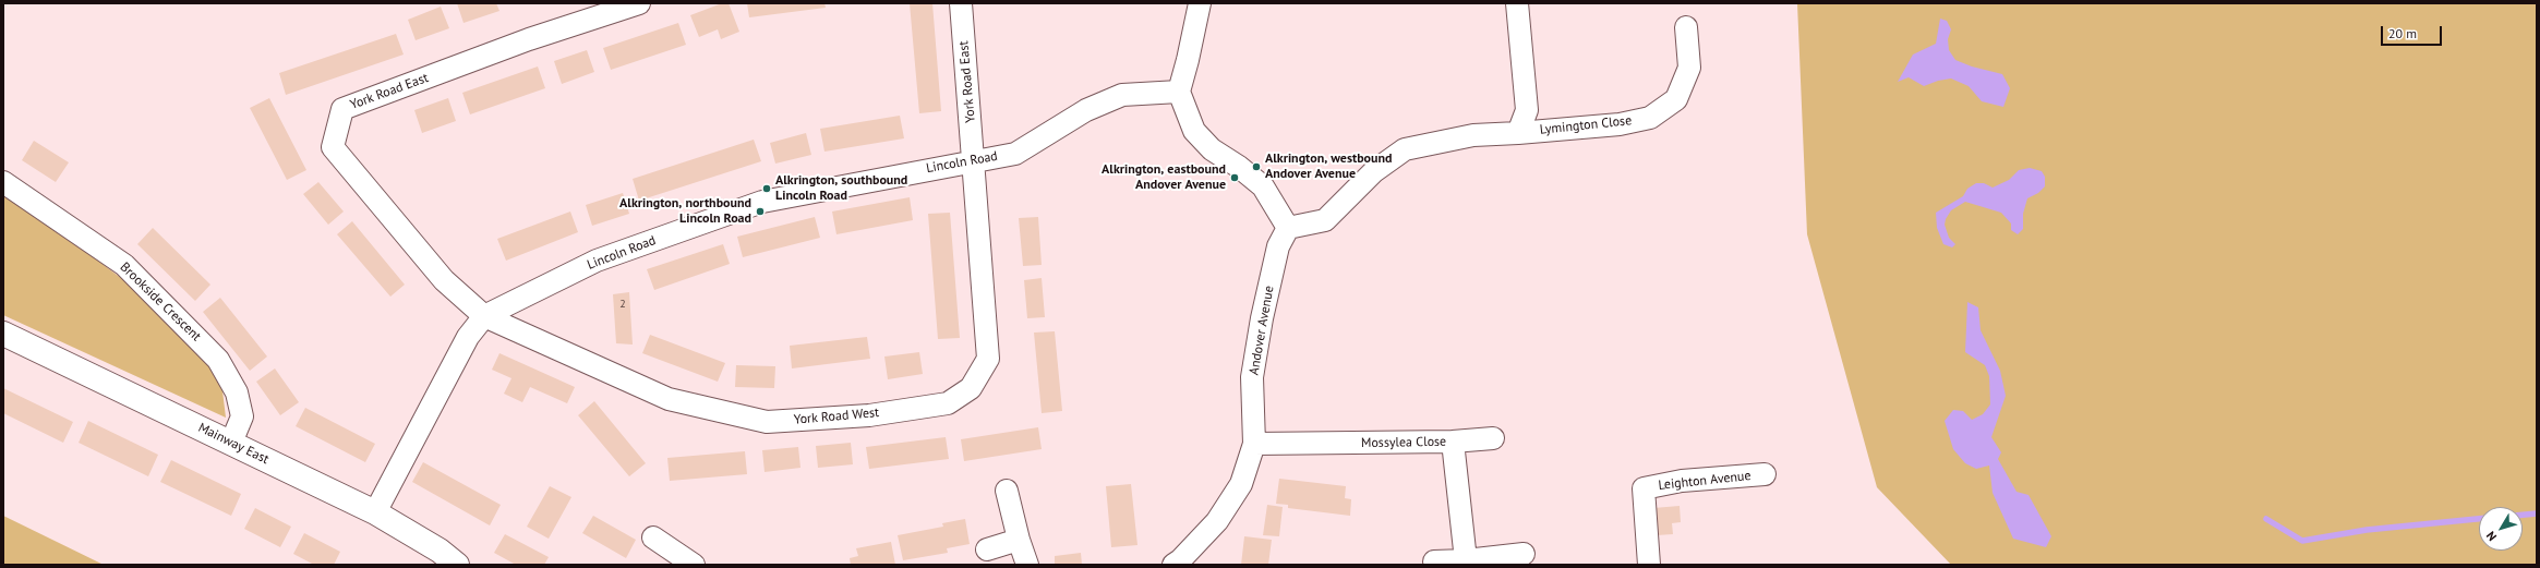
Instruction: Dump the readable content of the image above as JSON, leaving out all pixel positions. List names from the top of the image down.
{
  "streets": {
    "street": [
      "York Road East",
      "Lymington Close",
      "Lincoln Road",
      "Brookside Crescent",
      "Andover Avenue",
      "York Road West",
      "Mossylea Close",
      "Mainway East",
      "Leighton Avenue"
    ]
  },
  "crossings": [
    ["York Road East", "Lincoln Road"],
    ["York Road East", "York Road West"],
    ["Lincoln Road", "York Road West"],
    ["Lincoln Road", "Mainway East"],
    ["Brookside Crescent", "Mainway East"],
    ["Andover Avenue", "Mossylea Close"]
  ],
  "places": [
    "Alkrington, westbound Andover Avenue",
    "Alkrington, eastbound Andover Avenue",
    "Alkrington, southbound Lincoln Road",
    "Alkrington, northbound Lincoln Road"
  ],
  "house_numbers": ["2"],
  "scale_bar": "20 m",
  "north": "bottom left"
}
